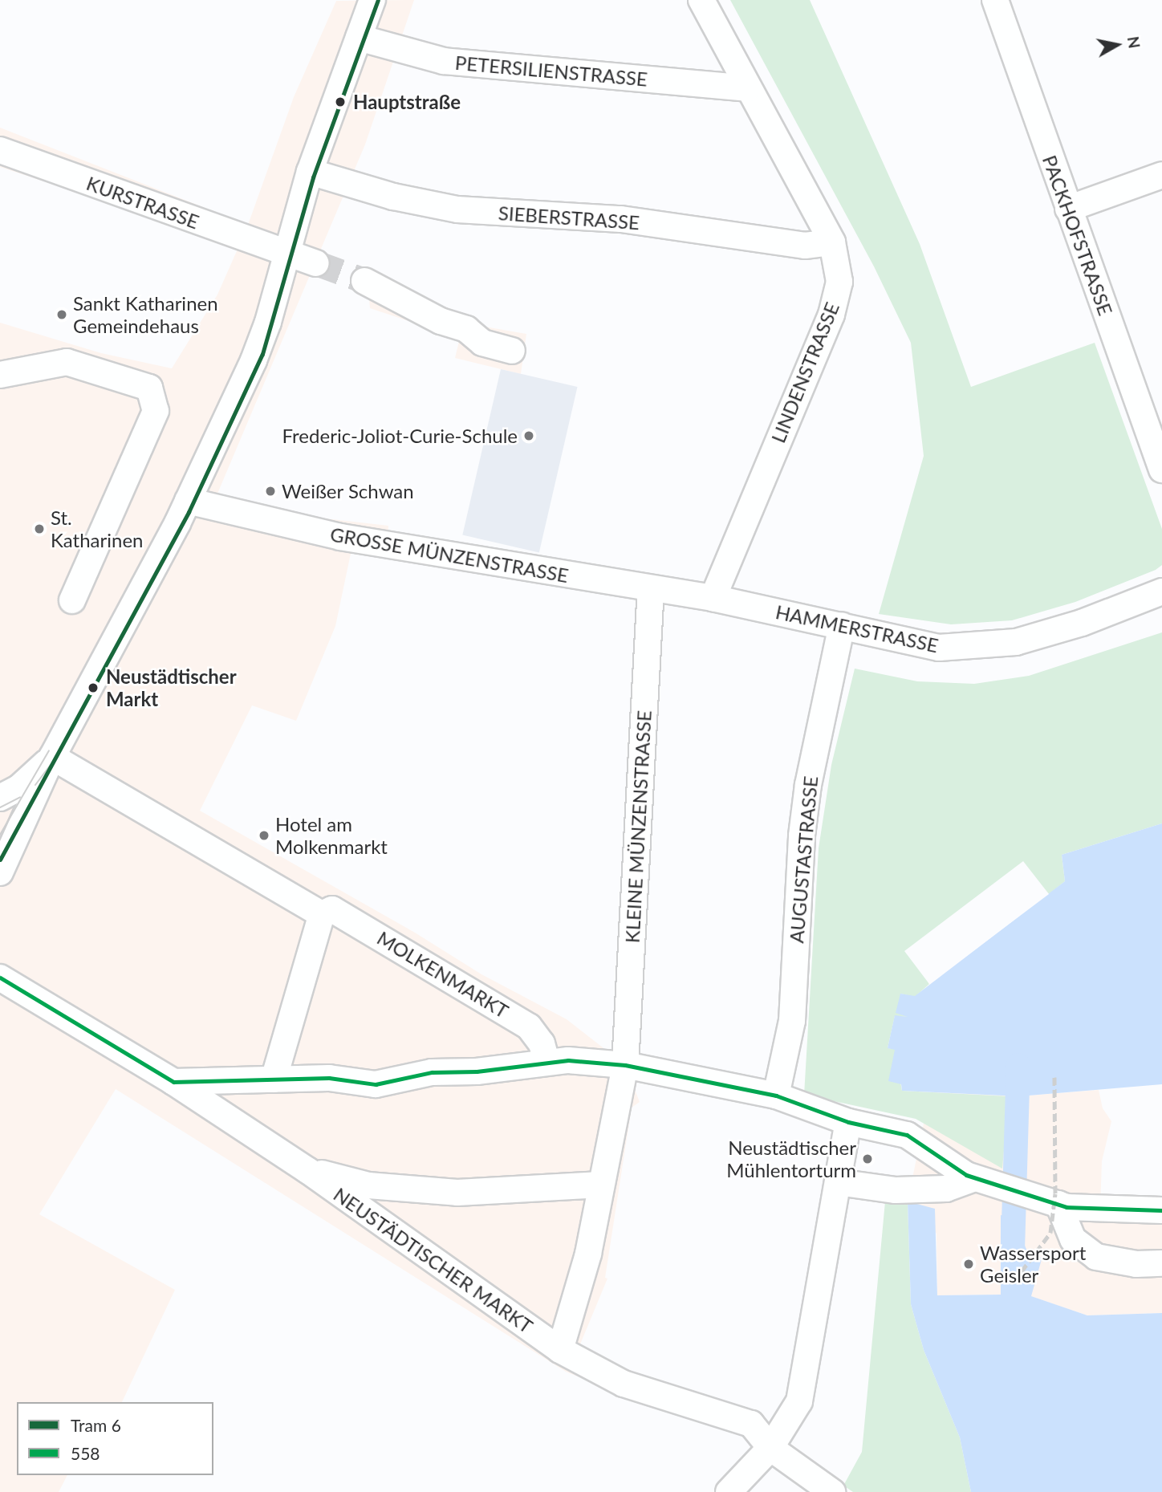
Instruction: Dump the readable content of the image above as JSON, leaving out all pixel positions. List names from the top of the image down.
{
  "streets": {
    "street": [
      "PETERSILIENSTRASSE",
      "KURSTRASSE",
      "SIEBERSTRASSE",
      "PACKHOFSTRASSE",
      "LINDENSTRASSE",
      "GROSSE MÜNZENSTRASSE",
      "HAMMERSTRASSE",
      "KLEINE MÜNZENSTRASSE",
      "AUGUSTASTRASSE",
      "MOLKENMARKT",
      "NEUSTÄDTISCHER MARKT"
    ]
  },
  "crossings": [
    ["PETERSILIENSTRASSE", "LINDENSTRASSE"],
    ["SIEBERSTRASSE", "LINDENSTRASSE"],
    ["LINDENSTRASSE", "GROSSE MÜNZENSTRASSE"],
    ["LINDENSTRASSE", "HAMMERSTRASSE"],
    ["GROSSE MÜNZENSTRASSE", "HAMMERSTRASSE"],
    ["GROSSE MÜNZENSTRASSE", "KLEINE MÜNZENSTRASSE"],
    ["HAMMERSTRASSE", "AUGUSTASTRASSE"]
  ],
  "places": [
    "Hauptstraße",
    "Sankt Katharinen Gemeindehaus",
    "Frederic-Joliot-Curie-Schule",
    "Weißer Schwan",
    "St. Katharinen",
    "Neustädtischer Markt",
    "Hotel am Molkenmarkt",
    "Neustädtischer Mühlentorturm",
    "Wassersport Geisler"
  ],
  "lines": ["tram line 6", "transit line 558"],
  "legend": ["Tram 6", "558"],
  "north": "right"
}
